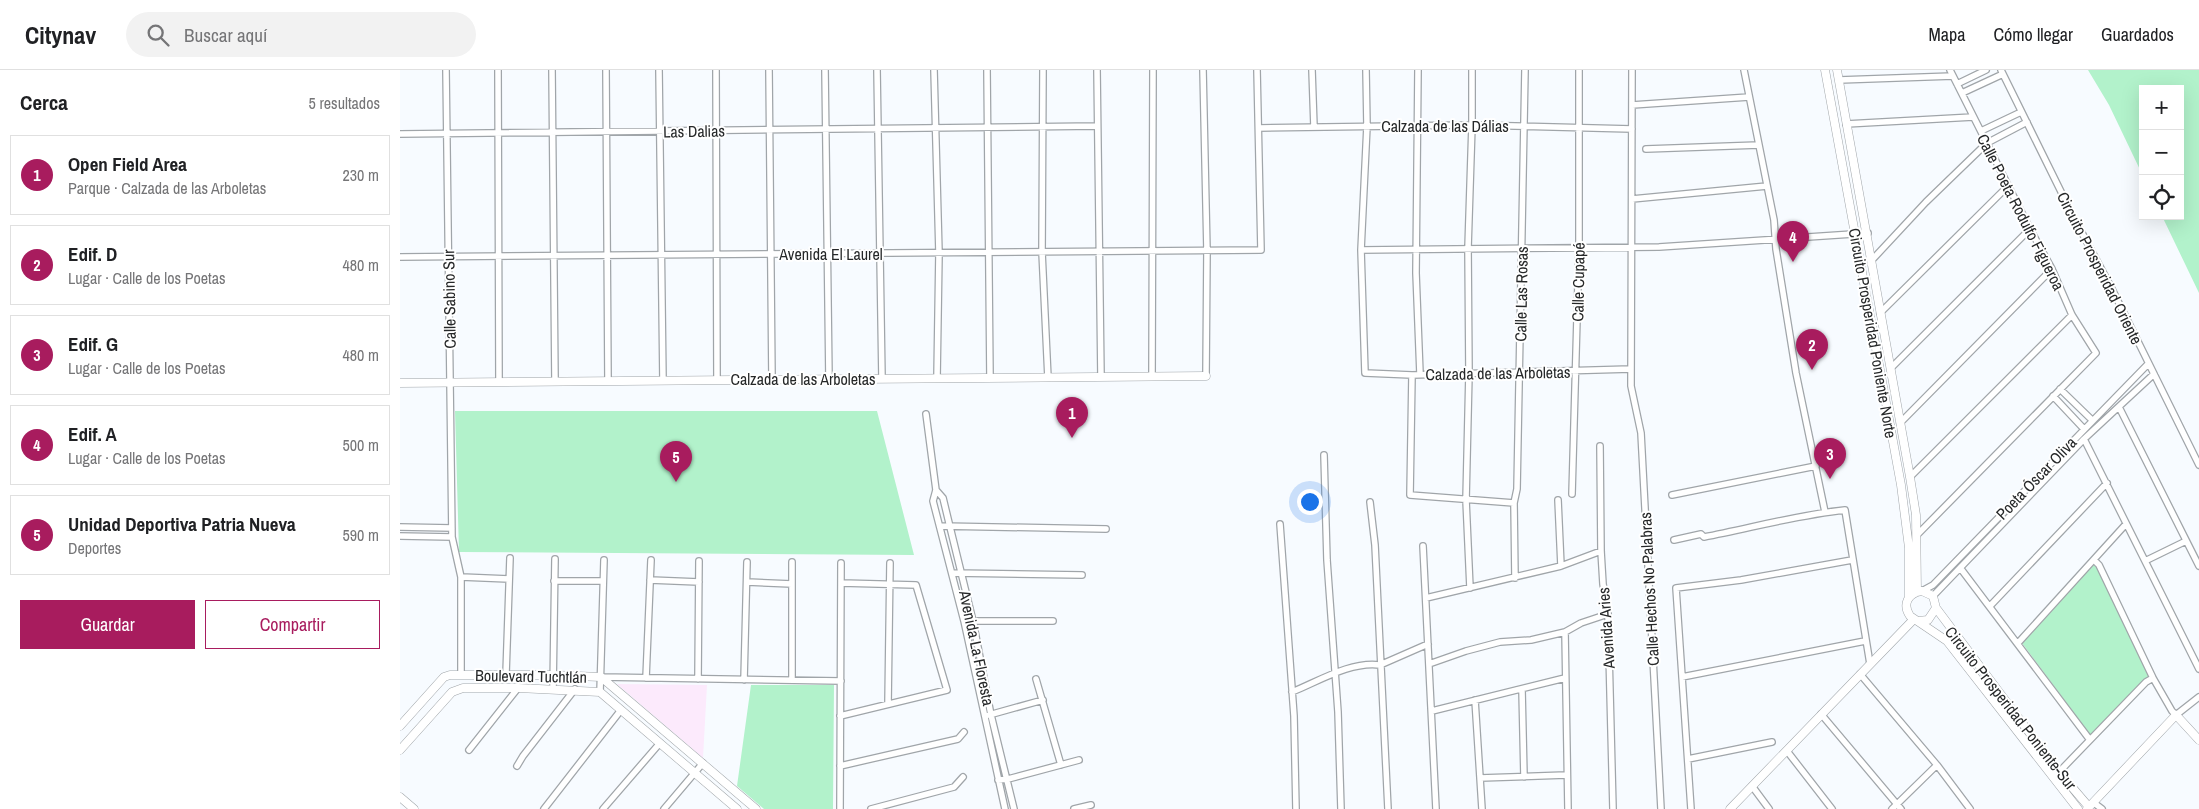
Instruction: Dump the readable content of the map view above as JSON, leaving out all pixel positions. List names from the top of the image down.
{
  "streets": {
    "street": [
      "Calzada de las Dálias",
      "Las Dalias",
      "Calle Poeta Rodulfo Figueroa",
      "Avenida El Laurel",
      "Circuito Prosperidad Oriente",
      "Calle Cupapé",
      "Calle Las Rosas",
      "Calle Sabino Sur",
      "Circuito Prosperidad Poniente Norte",
      "Calzada de las Arboletas",
      "Poeta Óscar Oliva",
      "Calle Hechos No Palabras",
      "Avenida Aries",
      "Avenida La Floresta",
      "Boulevard Tuchtlán",
      "Circuito Prosperidad Poniente-Sur"
    ]
  },
  "crossings": [
    ["Calzada de las Dálias", "Avenida El Laurel"],
    ["Calzada de las Dálias", "Calle Cupapé"],
    ["Calzada de las Dálias", "Calle Las Rosas"],
    ["Calzada de las Dálias", "Calle Hechos No Palabras"],
    ["Las Dalias", "Calle Sabino Sur"],
    ["Avenida El Laurel", "Calle Sabino Sur"],
    ["Circuito Prosperidad Oriente", "Poeta Óscar Oliva"],
    ["Calle Cupapé", "Calzada de las Arboletas"],
    ["Calle Las Rosas", "Calzada de las Arboletas"],
    ["Calle Sabino Sur", "Calzada de las Arboletas"],
    ["Calle Sabino Sur", "Boulevard Tuchtlán"],
    ["Circuito Prosperidad Poniente Norte", "Poeta Óscar Oliva"],
    ["Circuito Prosperidad Poniente Norte", "Circuito Prosperidad Poniente-Sur"],
    ["Calzada de las Arboletas", "Calle Hechos No Palabras"],
    ["Poeta Óscar Oliva", "Circuito Prosperidad Poniente-Sur"]
  ],
  "page": {
    "header": "Citynav",
    "search": "Buscar aquí",
    "nav": ["Mapa", "Cómo llegar", "Guardados"],
    "heading": ["Cerca", "5 resultados"],
    "map_buttons": ["+", "−"],
    "list": [
      {
        "mark": "1",
        "name": "Open Field Area",
        "note": "Parque · Calzada de las Arboletas",
        "value": "230 m"
      },
      {
        "mark": "2",
        "name": "Edif. D",
        "note": "Lugar · Calle de los Poetas",
        "value": "480 m"
      },
      {
        "mark": "3",
        "name": "Edif. G",
        "note": "Lugar · Calle de los Poetas",
        "value": "480 m"
      },
      {
        "mark": "4",
        "name": "Edif. A",
        "note": "Lugar · Calle de los Poetas",
        "value": "500 m"
      },
      {
        "mark": "5",
        "name": "Unidad Deportiva Patria Nueva",
        "note": "Deportes",
        "value": "590 m"
      }
    ],
    "pins": [
      "4",
      "2",
      "1",
      "3",
      "5"
    ],
    "buttons": ["Guardar", "Compartir"]
  }
}
